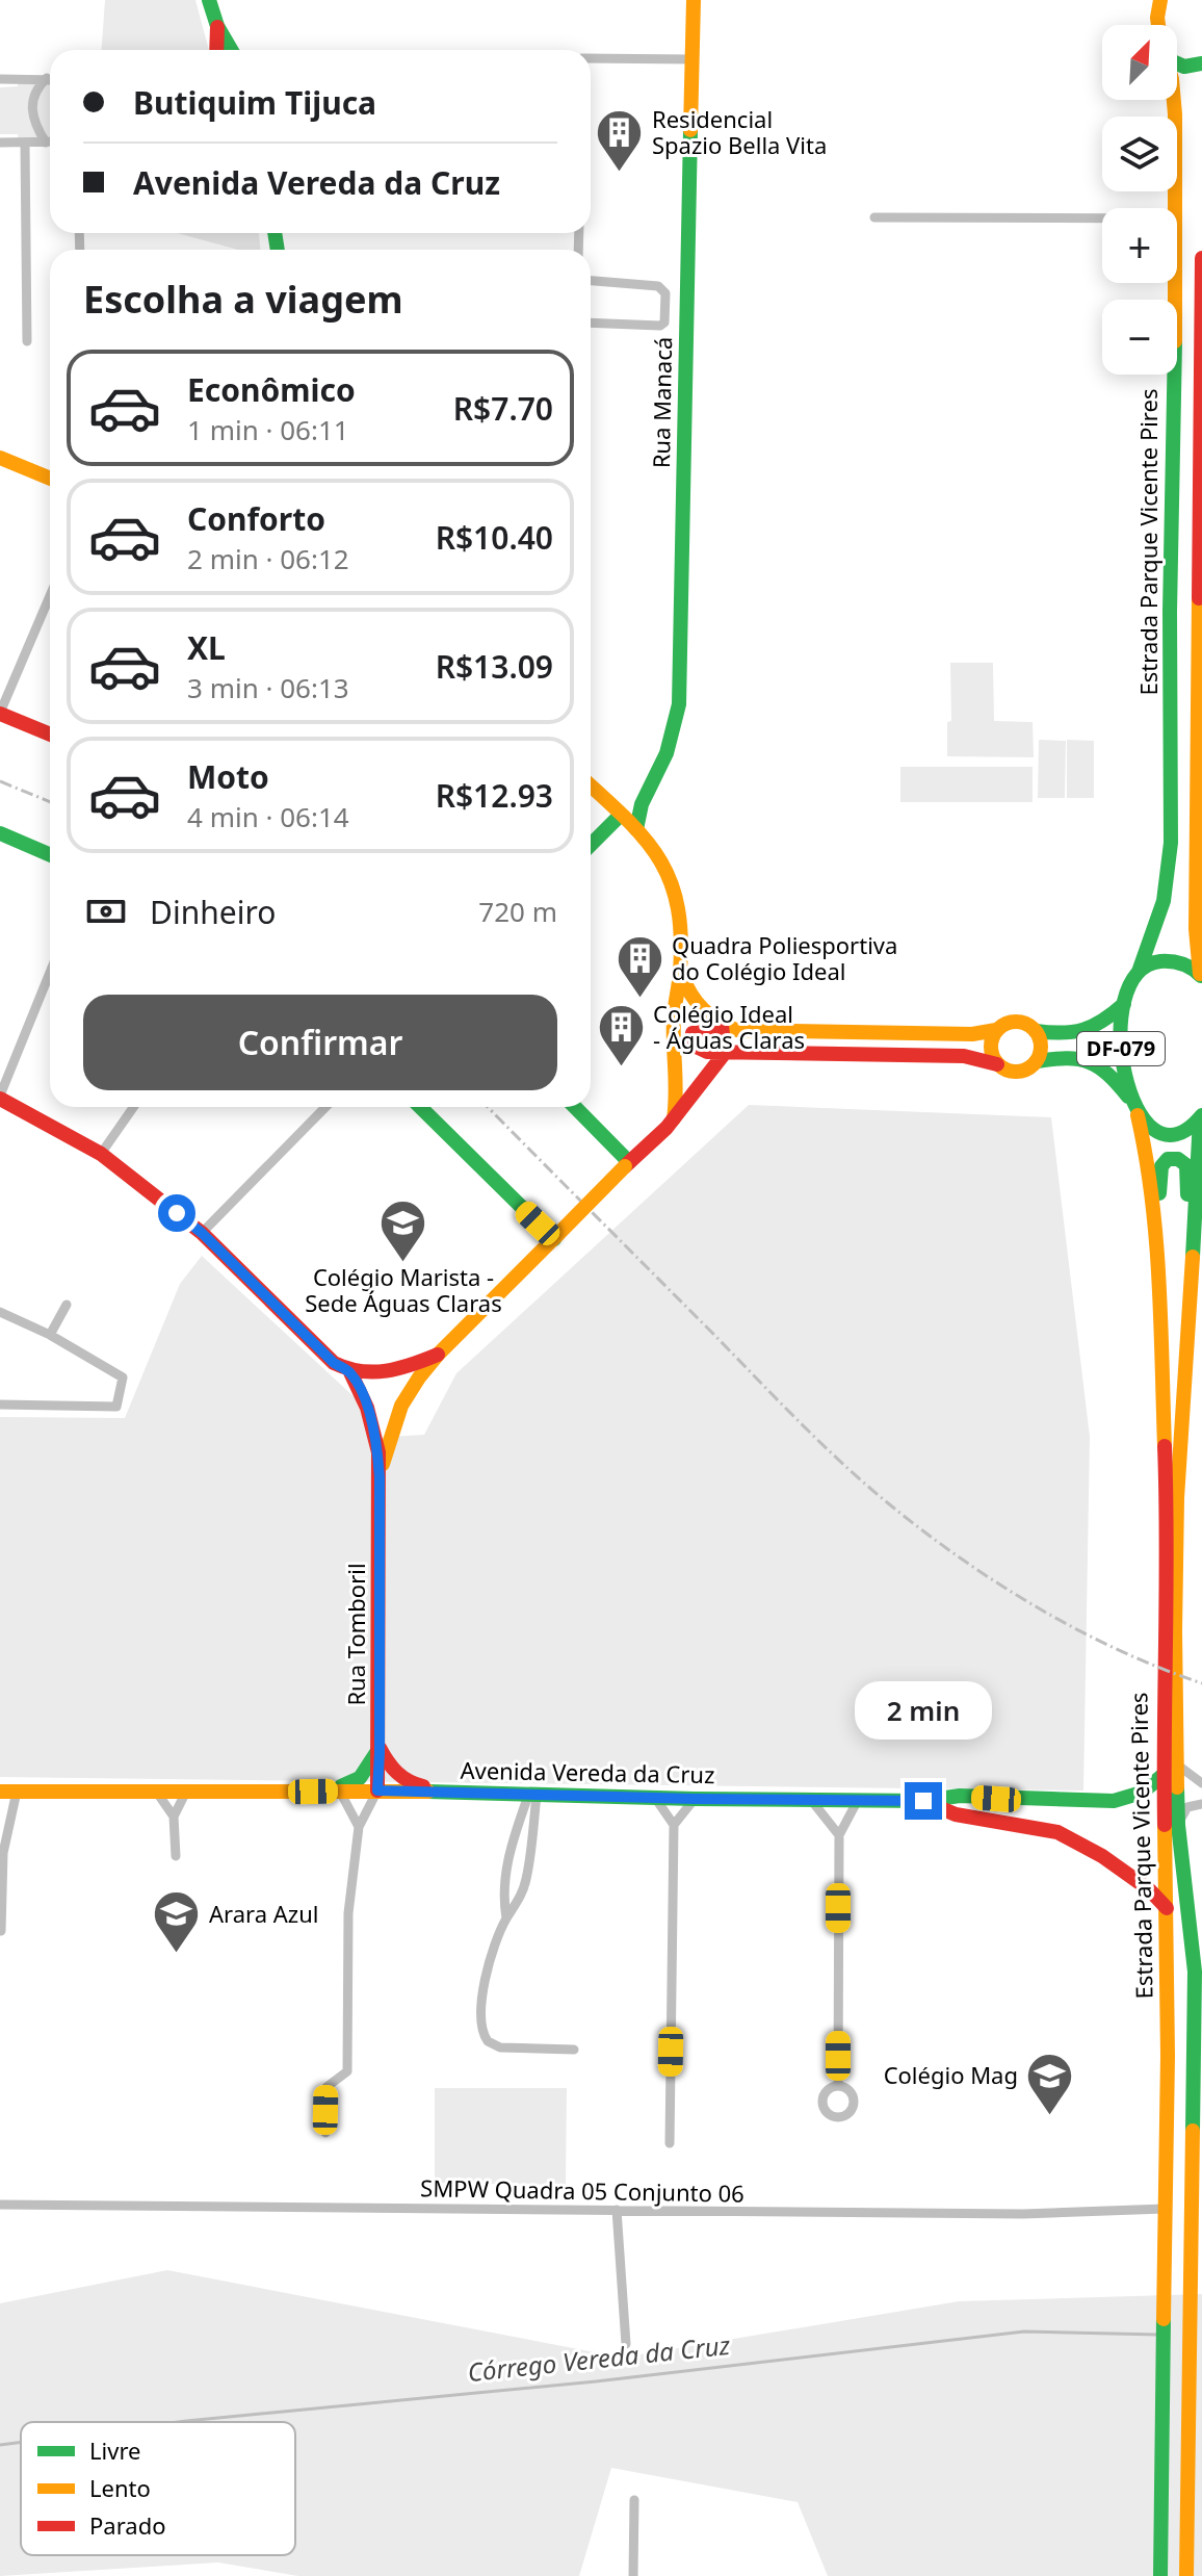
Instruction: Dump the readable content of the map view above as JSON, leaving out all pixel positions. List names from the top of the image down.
{
  "streets": {
    "main road": [
      "Rua Manacá",
      "Estrada Parque Vicente Pires",
      "DF-079",
      "Rua Tomboril",
      "Avenida Vereda da Cruz"
    ],
    "street": ["SMPW Quadra 05 Conjunto 06"]
  },
  "crossings": [
    ["Estrada Parque Vicente Pires", "DF-079"],
    ["Estrada Parque Vicente Pires", "Avenida Vereda da Cruz"],
    ["Estrada Parque Vicente Pires", "SMPW Quadra 05 Conjunto 06"],
    ["Rua Tomboril", "Avenida Vereda da Cruz"]
  ],
  "water": ["Córrego Vereda da Cruz"],
  "places": {
    "building": ["Residencial Spazio Bella Vita", "Quadra Poliesportiva do Colégio Ideal", "Colégio Ideal - Águas Claras"],
    "school or university": ["Colégio Marista - Sede Águas Claras", "Arara Azul", "Colégio Mag"]
  },
  "legend": ["Livre", "Lento", "Parado"],
  "north": "top right",
  "page": {
    "map_buttons": ["+", "−"],
    "banner": ["Butiquim Tijuca", "Avenida Vereda da Cruz"],
    "heading": "Escolha a viagem",
    "list": [
      {
        "name": "Econômico",
        "note": "1 min · 06:11",
        "value": "R$7.70"
      },
      {
        "name": "Conforto",
        "note": "2 min · 06:12",
        "value": "R$10.40"
      },
      {
        "name": "XL",
        "note": "3 min · 06:13",
        "value": "R$13.09"
      },
      {
        "name": "Moto",
        "note": "4 min · 06:14",
        "value": "R$12.93"
      }
    ],
    "pay": ["Dinheiro", "720 m"],
    "buttons": "Confirmar",
    "bubble": "2 min"
  }
}
